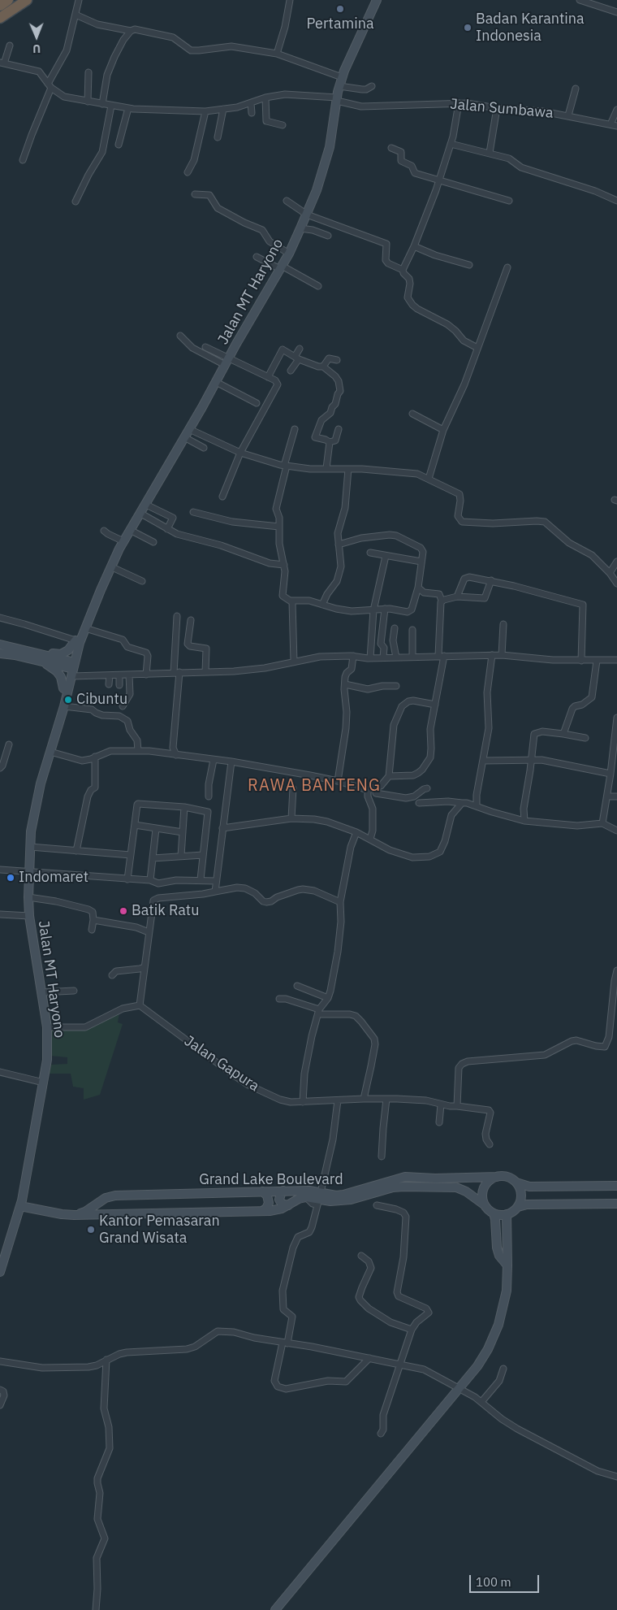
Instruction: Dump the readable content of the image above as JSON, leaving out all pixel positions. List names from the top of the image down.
{
  "streets": {
    "street": [
      "Jalan Sumbawa",
      "Jalan MT Haryono",
      "Jalan Gapura",
      "Grand Lake Boulevard"
    ]
  },
  "crossings": [
    ["Jalan Sumbawa", "Jalan MT Haryono"],
    ["Jalan MT Haryono", "Grand Lake Boulevard"]
  ],
  "districts": ["RAWA BANTENG"],
  "places": [
    "Pertamina",
    "Badan Karantina Indonesia",
    "Cibuntu",
    "Indomaret",
    "Batik Ratu",
    "Kantor Pemasaran Grand Wisata"
  ],
  "scale_bar": "100 m",
  "north": "bottom"
}
